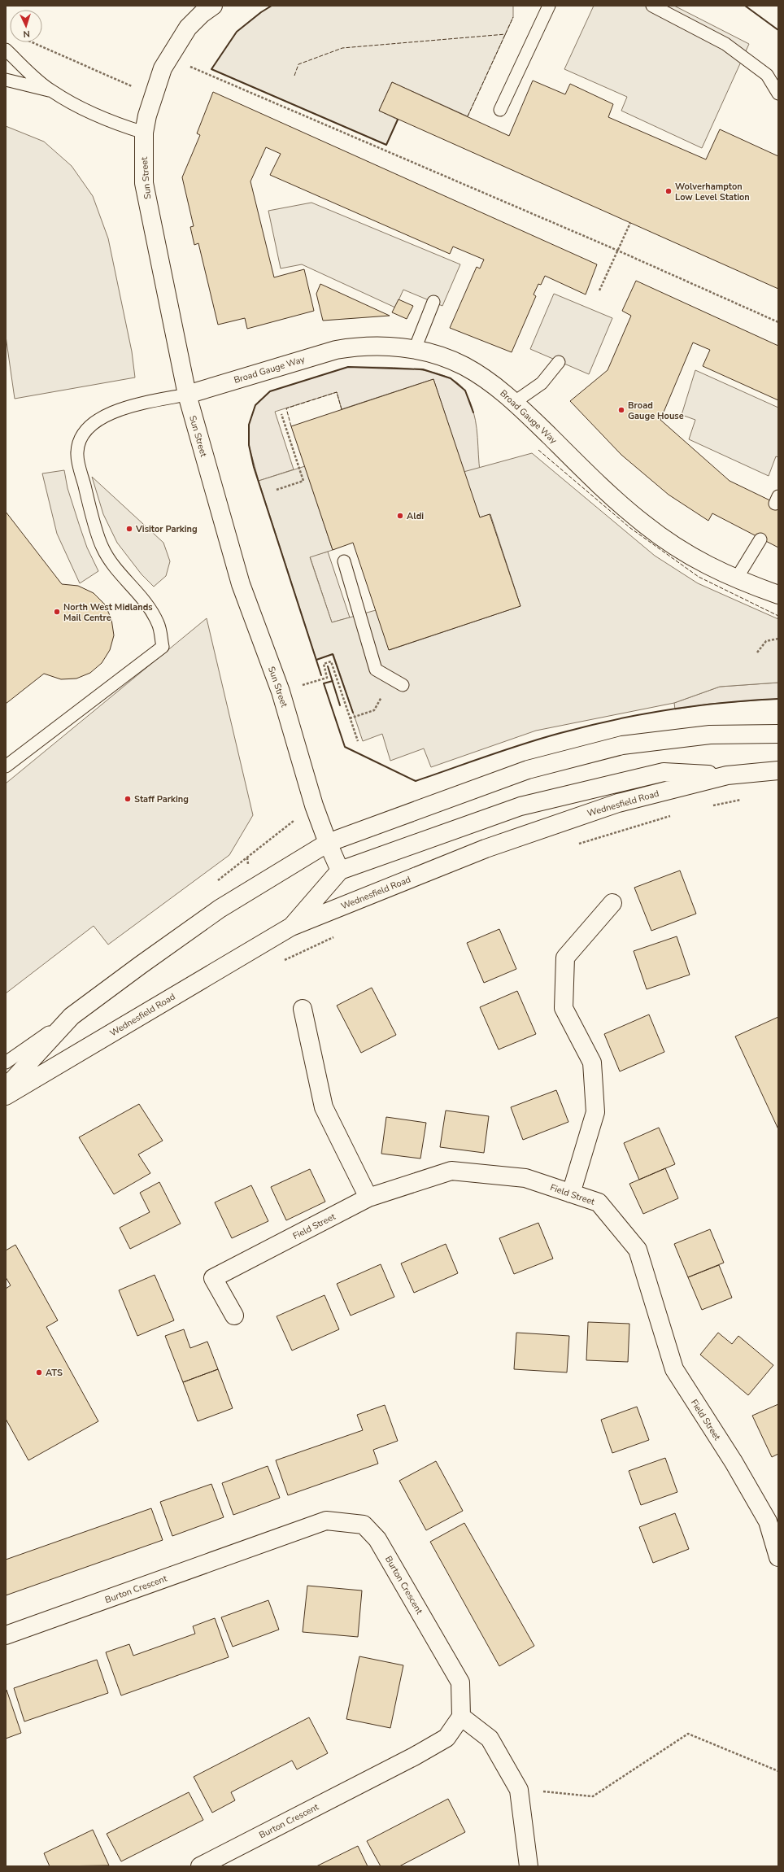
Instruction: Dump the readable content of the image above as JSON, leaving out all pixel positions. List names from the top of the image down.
{
  "streets": {
    "street": [
      "Sun Street",
      "Broad Gauge Way",
      "Wednesfield Road",
      "Field Street",
      "Burton Crescent"
    ]
  },
  "crossings": [
    ["Sun Street", "Broad Gauge Way"]
  ],
  "places": [
    "Wolverhampton Low Level Station",
    "Broad Gauge House",
    "Aldi",
    "Visitor Parking",
    "North West Midlands Mail Centre",
    "Staff Parking",
    "ATS"
  ],
  "north": "bottom"
}
